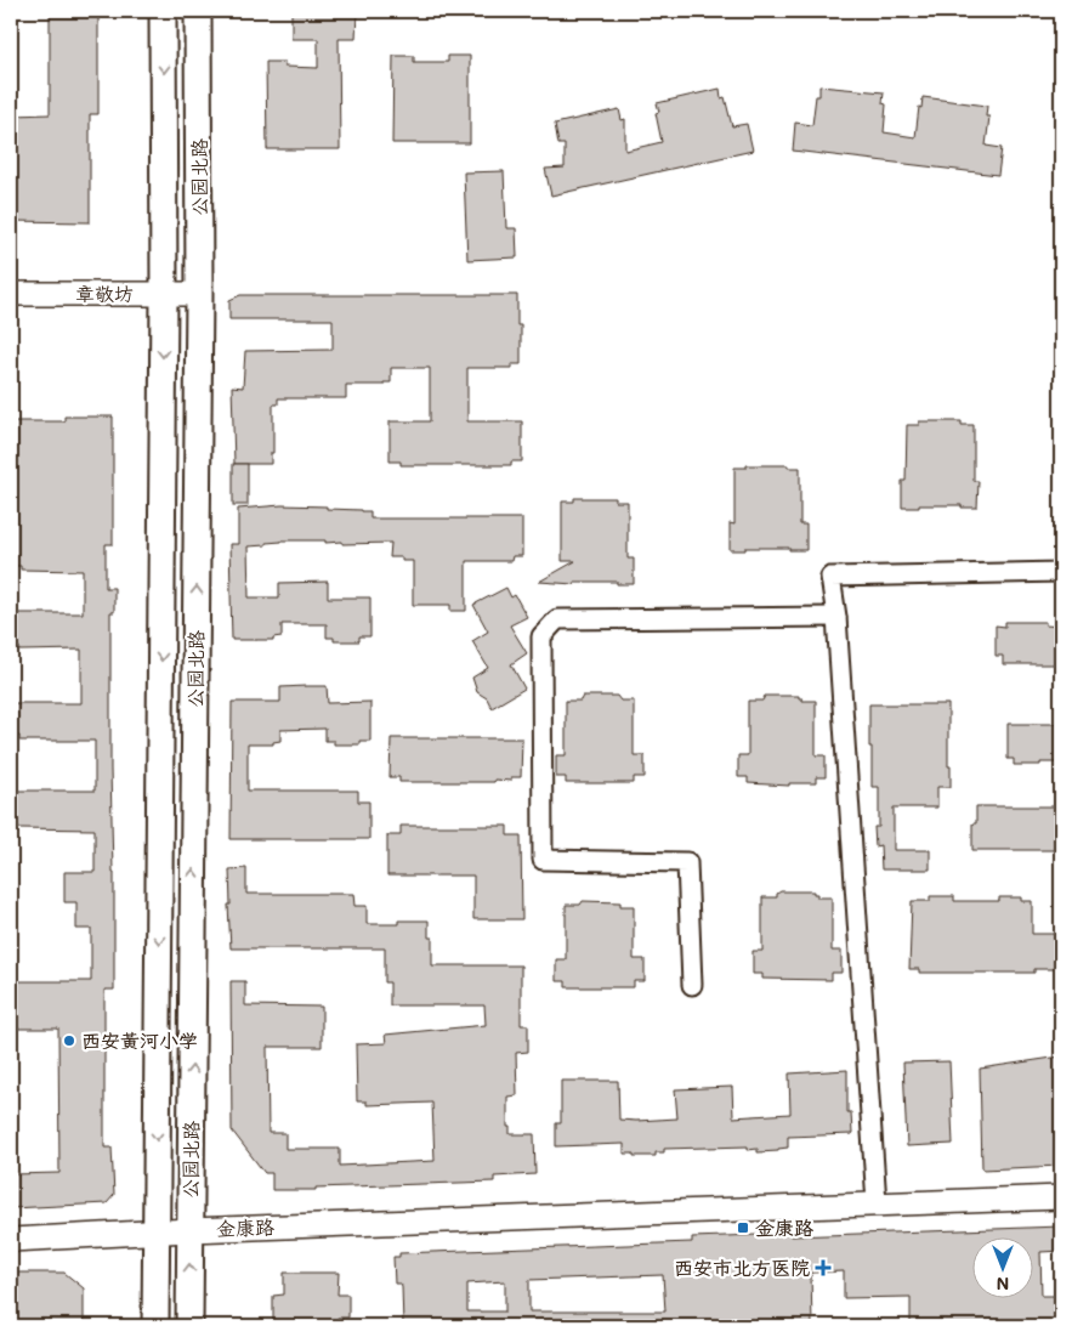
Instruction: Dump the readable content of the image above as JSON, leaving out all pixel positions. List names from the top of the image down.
{
  "streets": {
    "main road": ["公园北路"],
    "street": ["章敬坊", "金康路"]
  },
  "crossings": [
    ["公园北路", "章敬坊"],
    ["公园北路", "金康路"]
  ],
  "places": {
    "other": ["西安黄河小学"],
    "transit": ["金康路"],
    "health": ["西安市北方医院"]
  },
  "north": "bottom"
}
